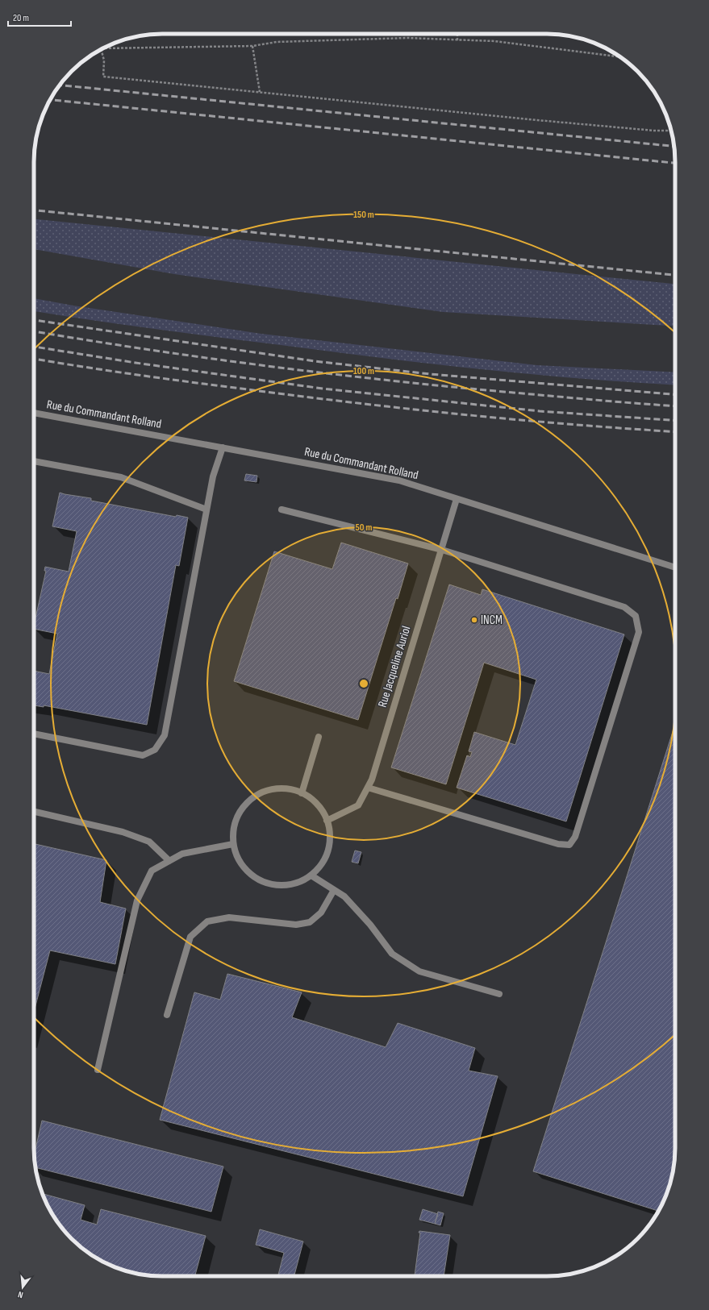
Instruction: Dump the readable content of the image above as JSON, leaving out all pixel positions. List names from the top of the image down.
{
  "streets": {
    "street": ["Rue du Commandant Rolland", "Rue Jacqueline Auriol"]
  },
  "crossings": [
    ["Rue du Commandant Rolland", "Rue Jacqueline Auriol"]
  ],
  "places": ["INCM"],
  "scale_bar": "20 m",
  "north": "bottom",
  "rings": ["150 m", "100 m", "50 m"]
}
